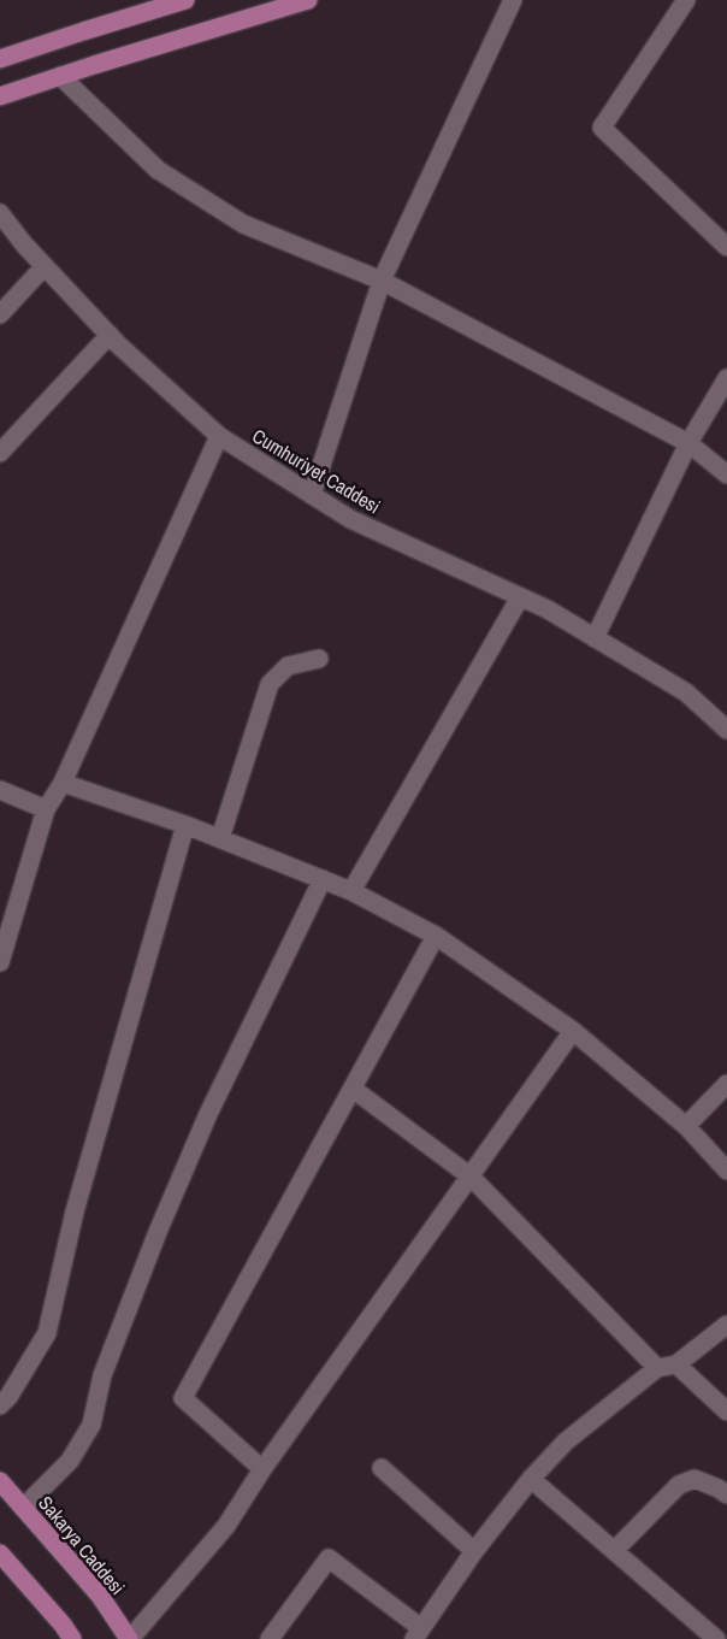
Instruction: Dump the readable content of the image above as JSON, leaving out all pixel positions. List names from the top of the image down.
{
  "streets": {
    "main road": ["Sakarya Caddesi"],
    "street": ["Cumhuriyet Caddesi"]
  }
}
